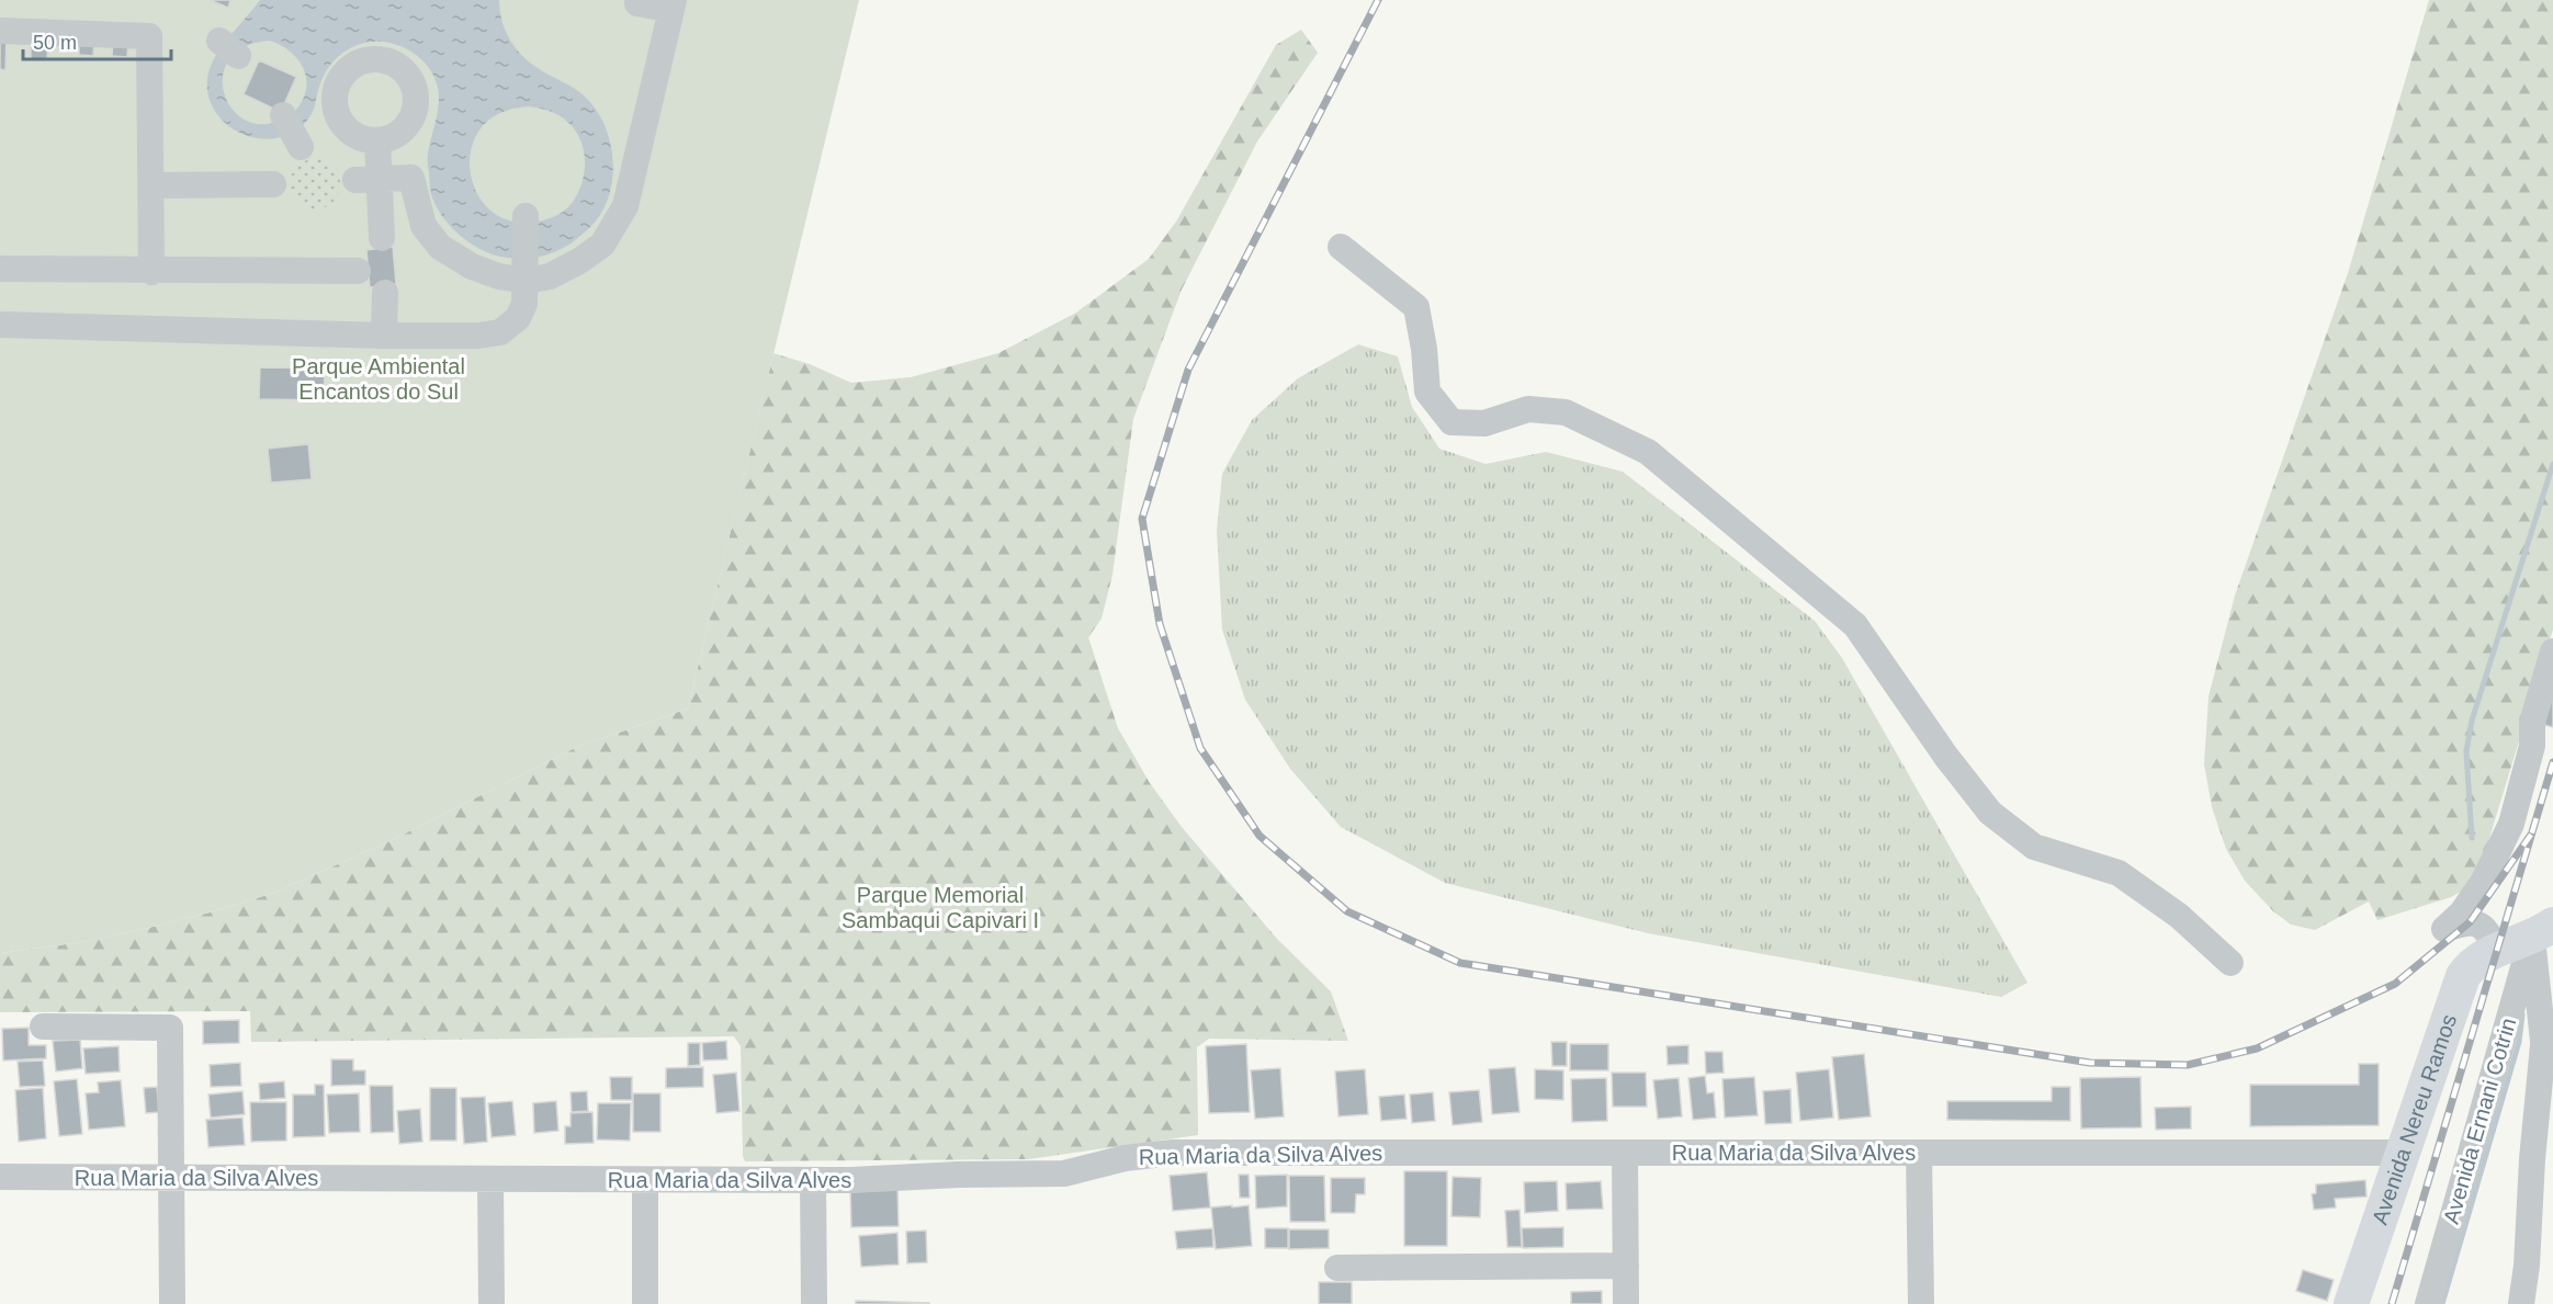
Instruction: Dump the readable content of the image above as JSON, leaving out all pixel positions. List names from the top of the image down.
{
  "streets": {
    "main road": ["Avenida Nereu Ramos"],
    "street": ["Avenida Ernani Cotrin", "Rua Maria da Silva Alves"]
  },
  "crossings": [
    ["Avenida Nereu Ramos", "Avenida Ernani Cotrin"],
    ["Avenida Nereu Ramos", "Rua Maria da Silva Alves"]
  ],
  "parks": ["Parque Ambiental Encantos do Sul", "Parque Memorial Sambaqui Capivari I"],
  "scale_bar": "50 m"
}
